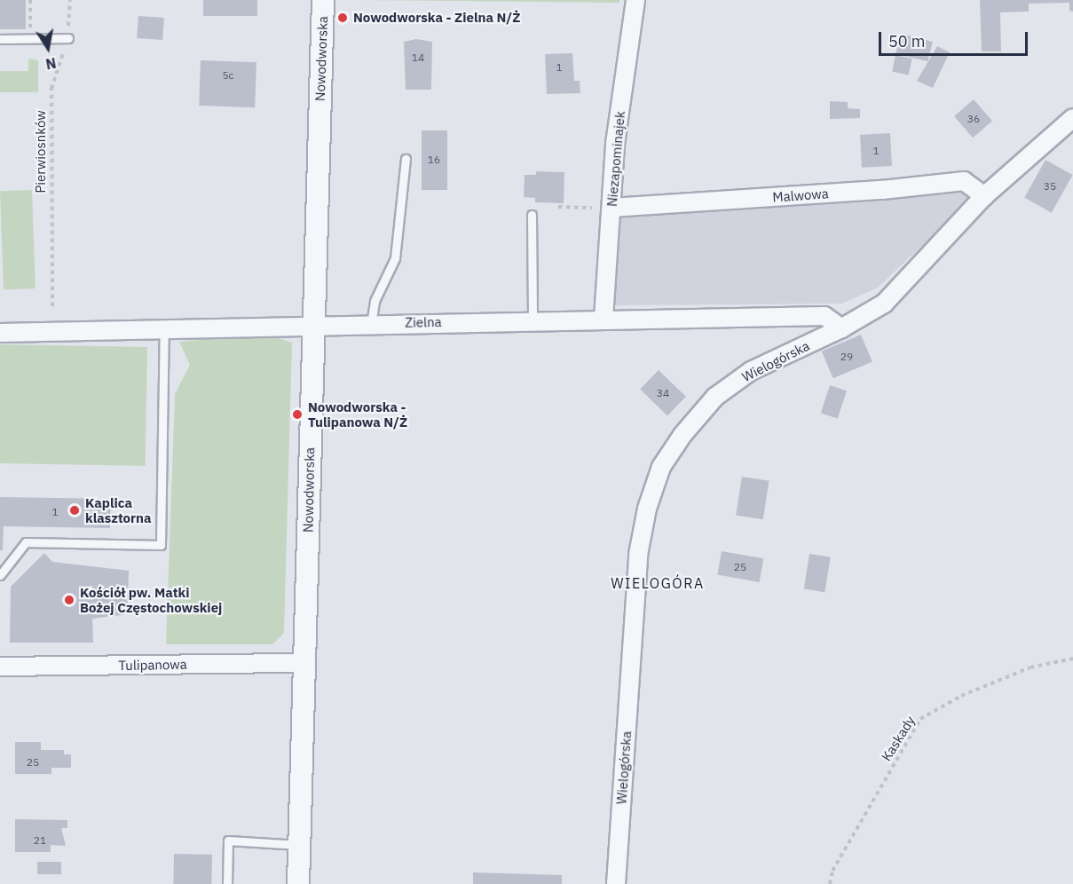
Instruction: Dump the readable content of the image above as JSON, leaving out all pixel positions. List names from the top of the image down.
{
  "streets": {
    "street": [
      "Nowodworska",
      "Niezapominajek",
      "Malwowa",
      "Zielna",
      "Wielogórska",
      "Tulipanowa"
    ],
    "path": ["Pierwiosnków", "Kaskady"]
  },
  "crossings": [
    ["Nowodworska", "Zielna"],
    ["Nowodworska", "Tulipanowa"],
    ["Niezapominajek", "Malwowa"],
    ["Niezapominajek", "Zielna"],
    ["Malwowa", "Wielogórska"],
    ["Zielna", "Wielogórska"]
  ],
  "districts": ["WIELOGÓRA"],
  "places": [
    "Nowodworska - Zielna N/Ż",
    "Nowodworska - Tulipanowa N/Ż",
    "Kaplica klasztorna",
    "Kościół pw. Matki Bożej Częstochowskiej"
  ],
  "house_numbers": [
    "14",
    "1",
    "5c",
    "36",
    "1",
    "16",
    "35",
    "29",
    "34",
    "1",
    "25",
    "25",
    "21"
  ],
  "scale_bar": "50 m",
  "north": "bottom"
}
